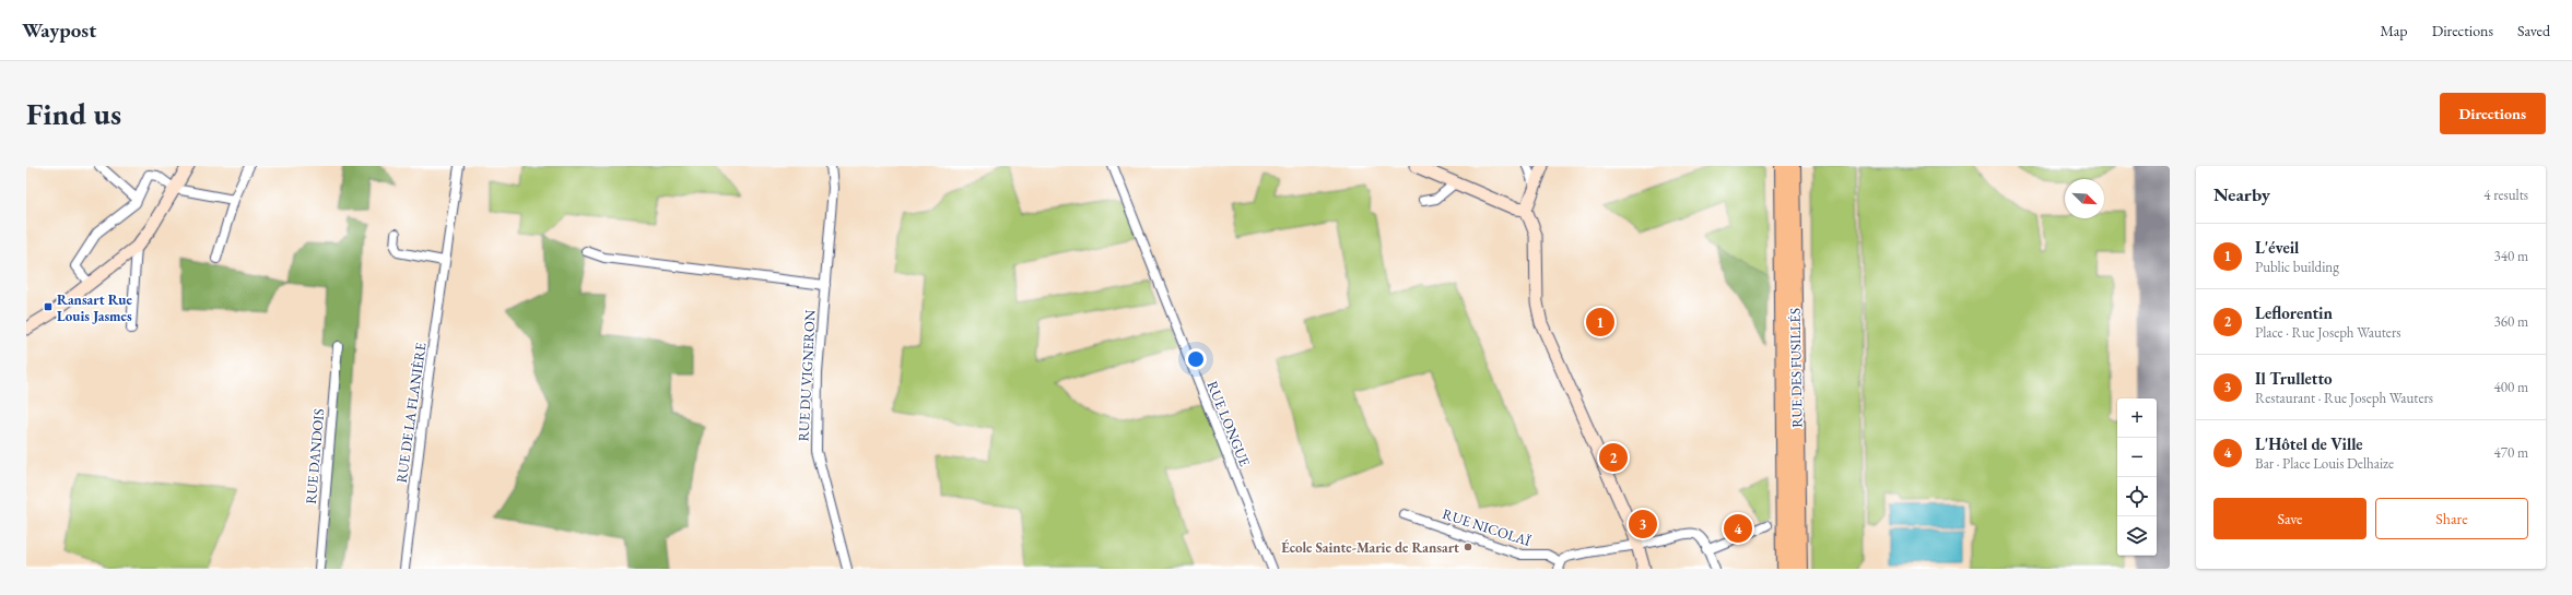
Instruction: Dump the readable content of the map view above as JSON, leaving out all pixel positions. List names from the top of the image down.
{
  "streets": {
    "highway": ["RUE DES FUSILLÉS"],
    "street": [
      "RUE DU VIGNERON",
      "RUE DE LA FLANIÈRE",
      "RUE LONGUE",
      "RUE DANDOIS",
      "RUE NICOLAÏ"
    ]
  },
  "places": {
    "transit": ["Ransart Rue Louis Jasmes"],
    "other": ["École Sainte-Marie de Ransart"]
  },
  "north": "bottom right",
  "page": {
    "header": "Waypost",
    "nav": ["Map", "Directions", "Saved"],
    "buttons": [
      "Directions",
      ["Save", "Share"]
    ],
    "title": "Find us",
    "heading": ["Nearby", "4 results"],
    "list": [
      {
        "mark": "1",
        "name": "L'éveil",
        "note": "Public building",
        "value": "340 m"
      },
      {
        "mark": "2",
        "name": "Leflorentin",
        "note": "Place · Rue Joseph Wauters",
        "value": "360 m"
      },
      {
        "mark": "3",
        "name": "Il Trulletto",
        "note": "Restaurant · Rue Joseph Wauters",
        "value": "400 m"
      },
      {
        "mark": "4",
        "name": "L'Hôtel de Ville",
        "note": "Bar · Place Louis Delhaize",
        "value": "470 m"
      }
    ],
    "pins": [
      "1",
      "2",
      "3",
      "4"
    ],
    "map_buttons": ["+", "−"]
  }
}
